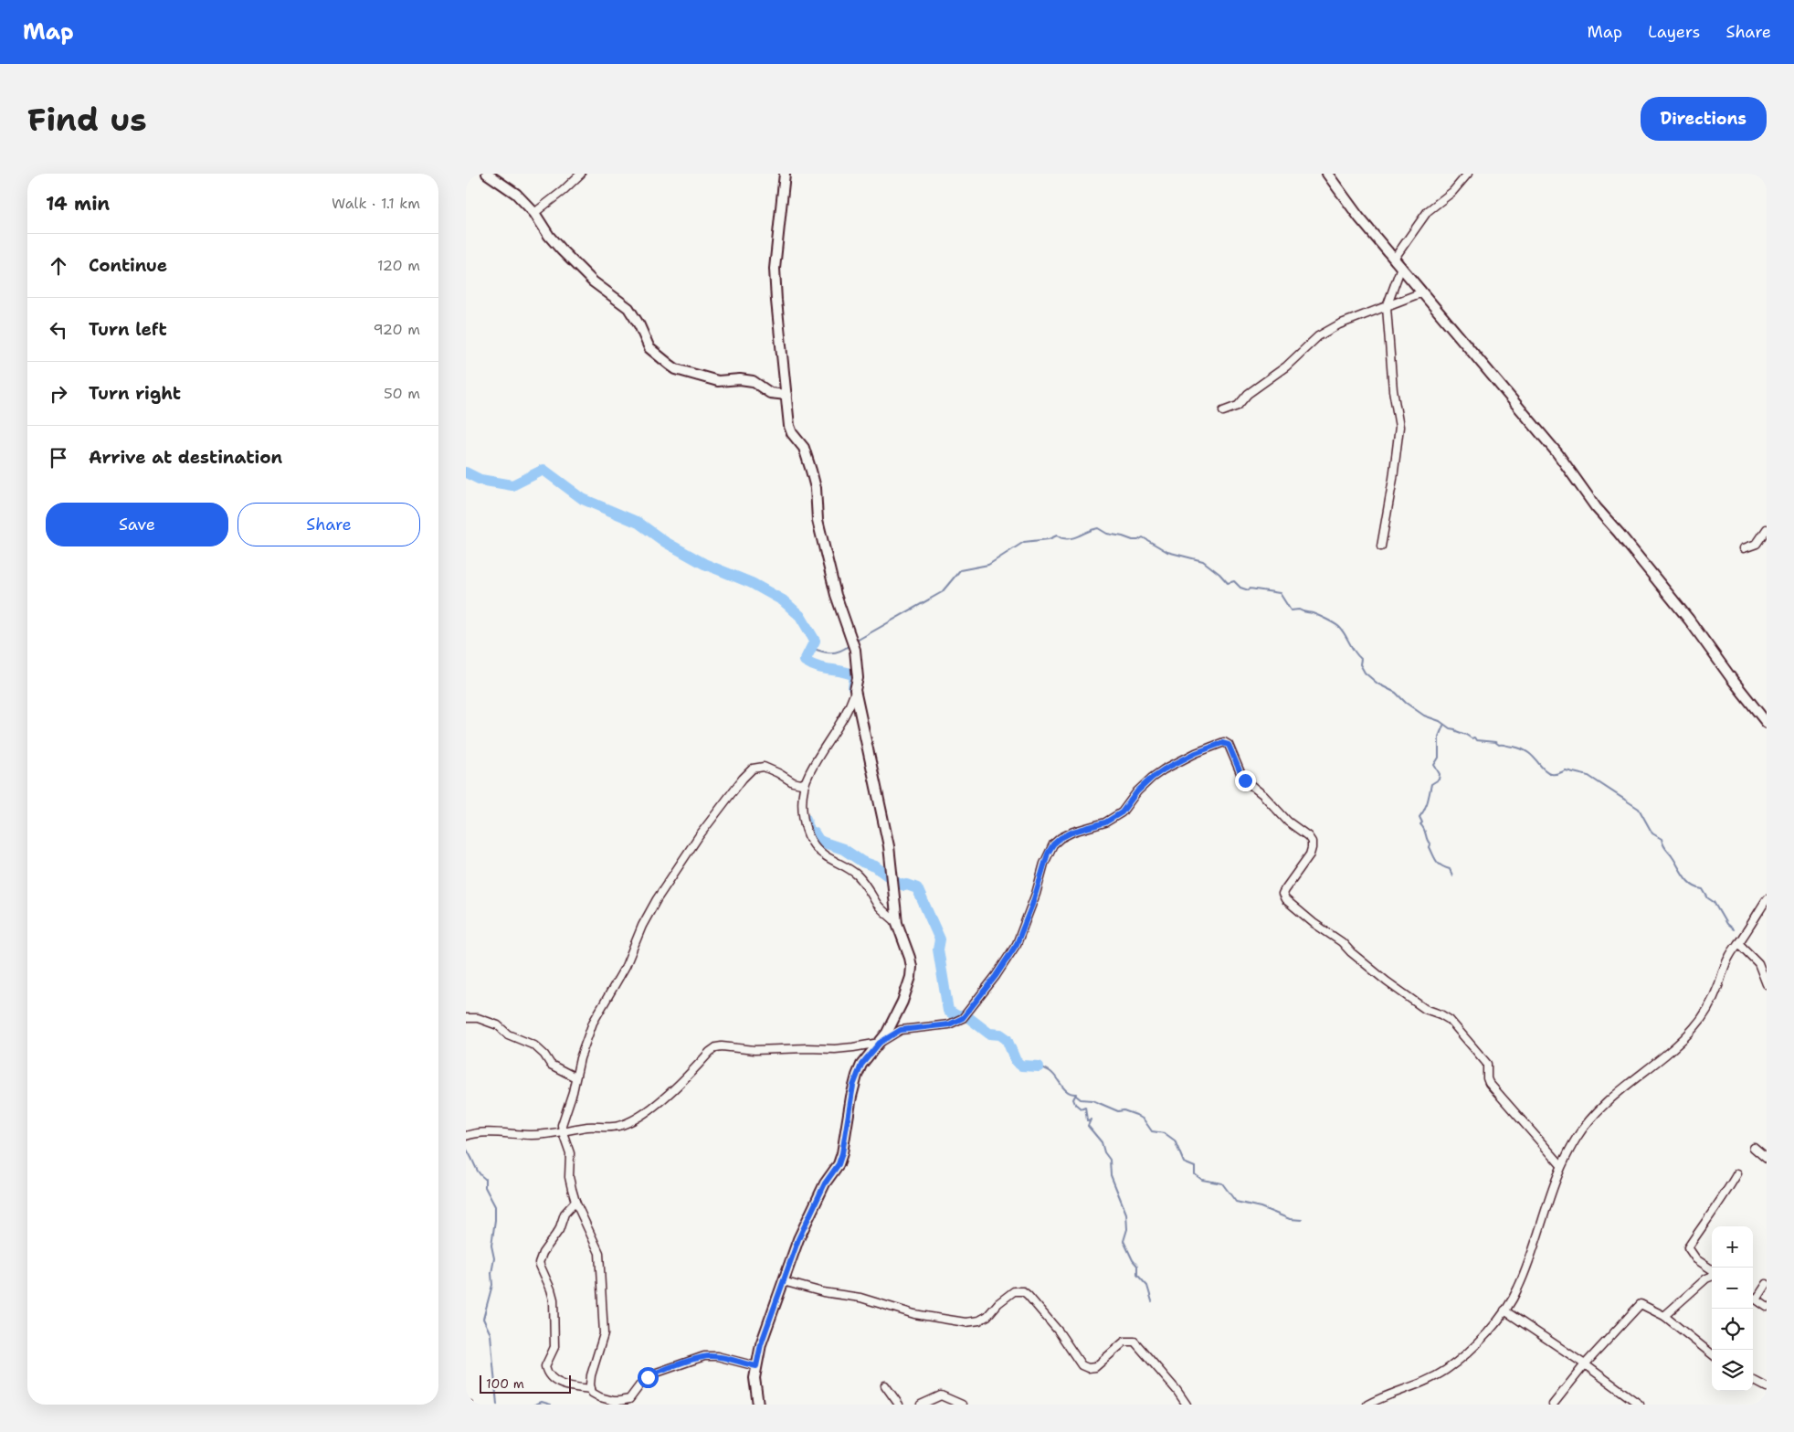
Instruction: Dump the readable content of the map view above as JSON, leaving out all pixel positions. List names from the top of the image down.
{
  "scale_bar": "100 m",
  "page": {
    "header": "Map",
    "nav": ["Map", "Layers", "Share"],
    "buttons": [
      "Directions",
      ["Save", "Share"]
    ],
    "title": "Find us",
    "heading": ["14 min", "Walk · 1.1 km"],
    "list": [
      ["Continue", "120 m"],
      ["Turn left", "920 m"],
      ["Turn right", "50 m"],
      "Arrive at destination"
    ],
    "map_buttons": ["+", "−"],
    "scale": "100 m"
  }
}
